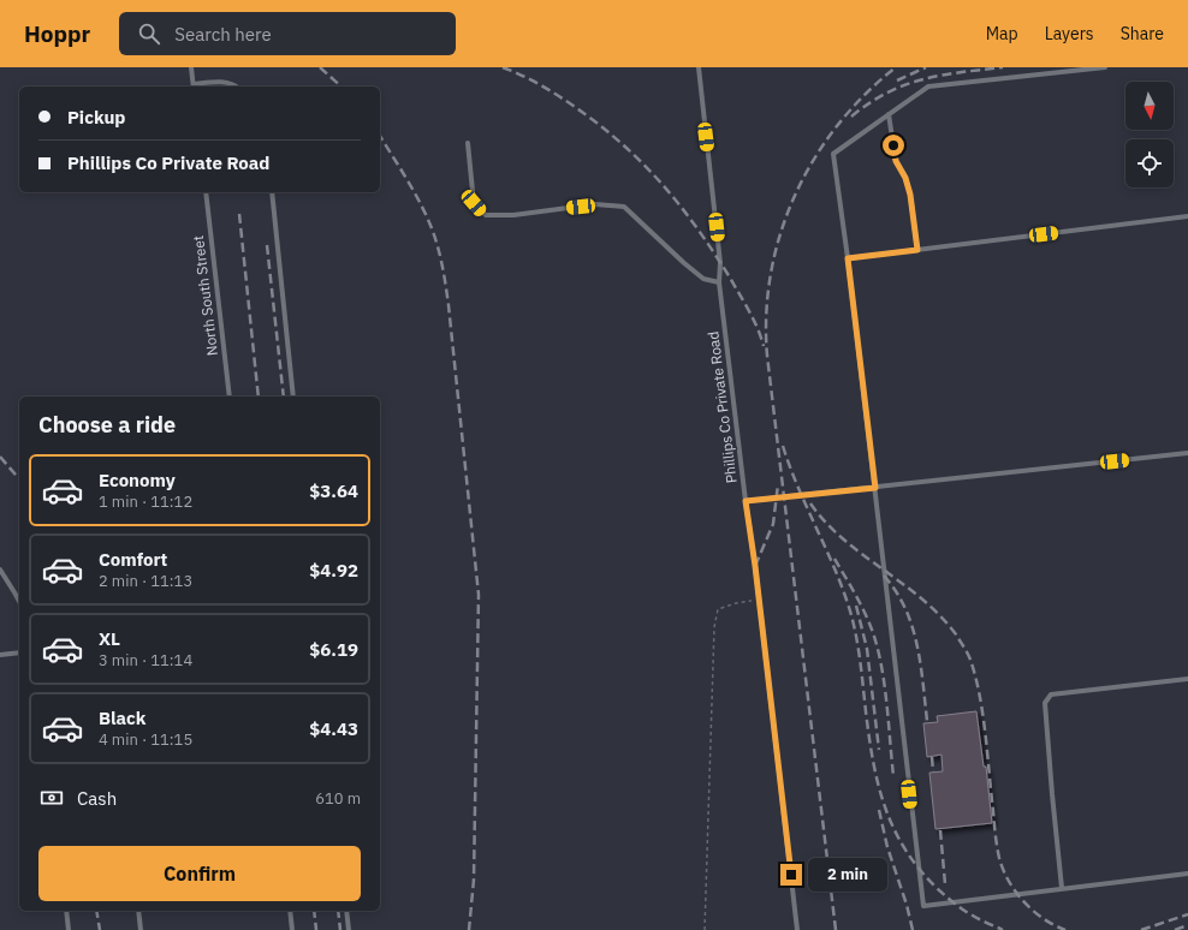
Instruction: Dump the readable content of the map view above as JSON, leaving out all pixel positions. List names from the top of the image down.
{
  "streets": {
    "lane": ["North South Street", "Phillips Co Private Road"]
  },
  "north": "bottom",
  "page": {
    "header": "Hoppr",
    "search": "Search here",
    "nav": ["Map", "Layers", "Share"],
    "banner": ["Pickup", "Phillips Co Private Road"],
    "heading": "Choose a ride",
    "list": [
      {
        "name": "Economy",
        "note": "1 min · 11:12",
        "value": "$3.64"
      },
      {
        "name": "Comfort",
        "note": "2 min · 11:13",
        "value": "$4.92"
      },
      {
        "name": "XL",
        "note": "3 min · 11:14",
        "value": "$6.19"
      },
      {
        "name": "Black",
        "note": "4 min · 11:15",
        "value": "$4.43"
      }
    ],
    "pay": ["Cash", "610 m"],
    "buttons": "Confirm",
    "bubble": "2 min"
  }
}
